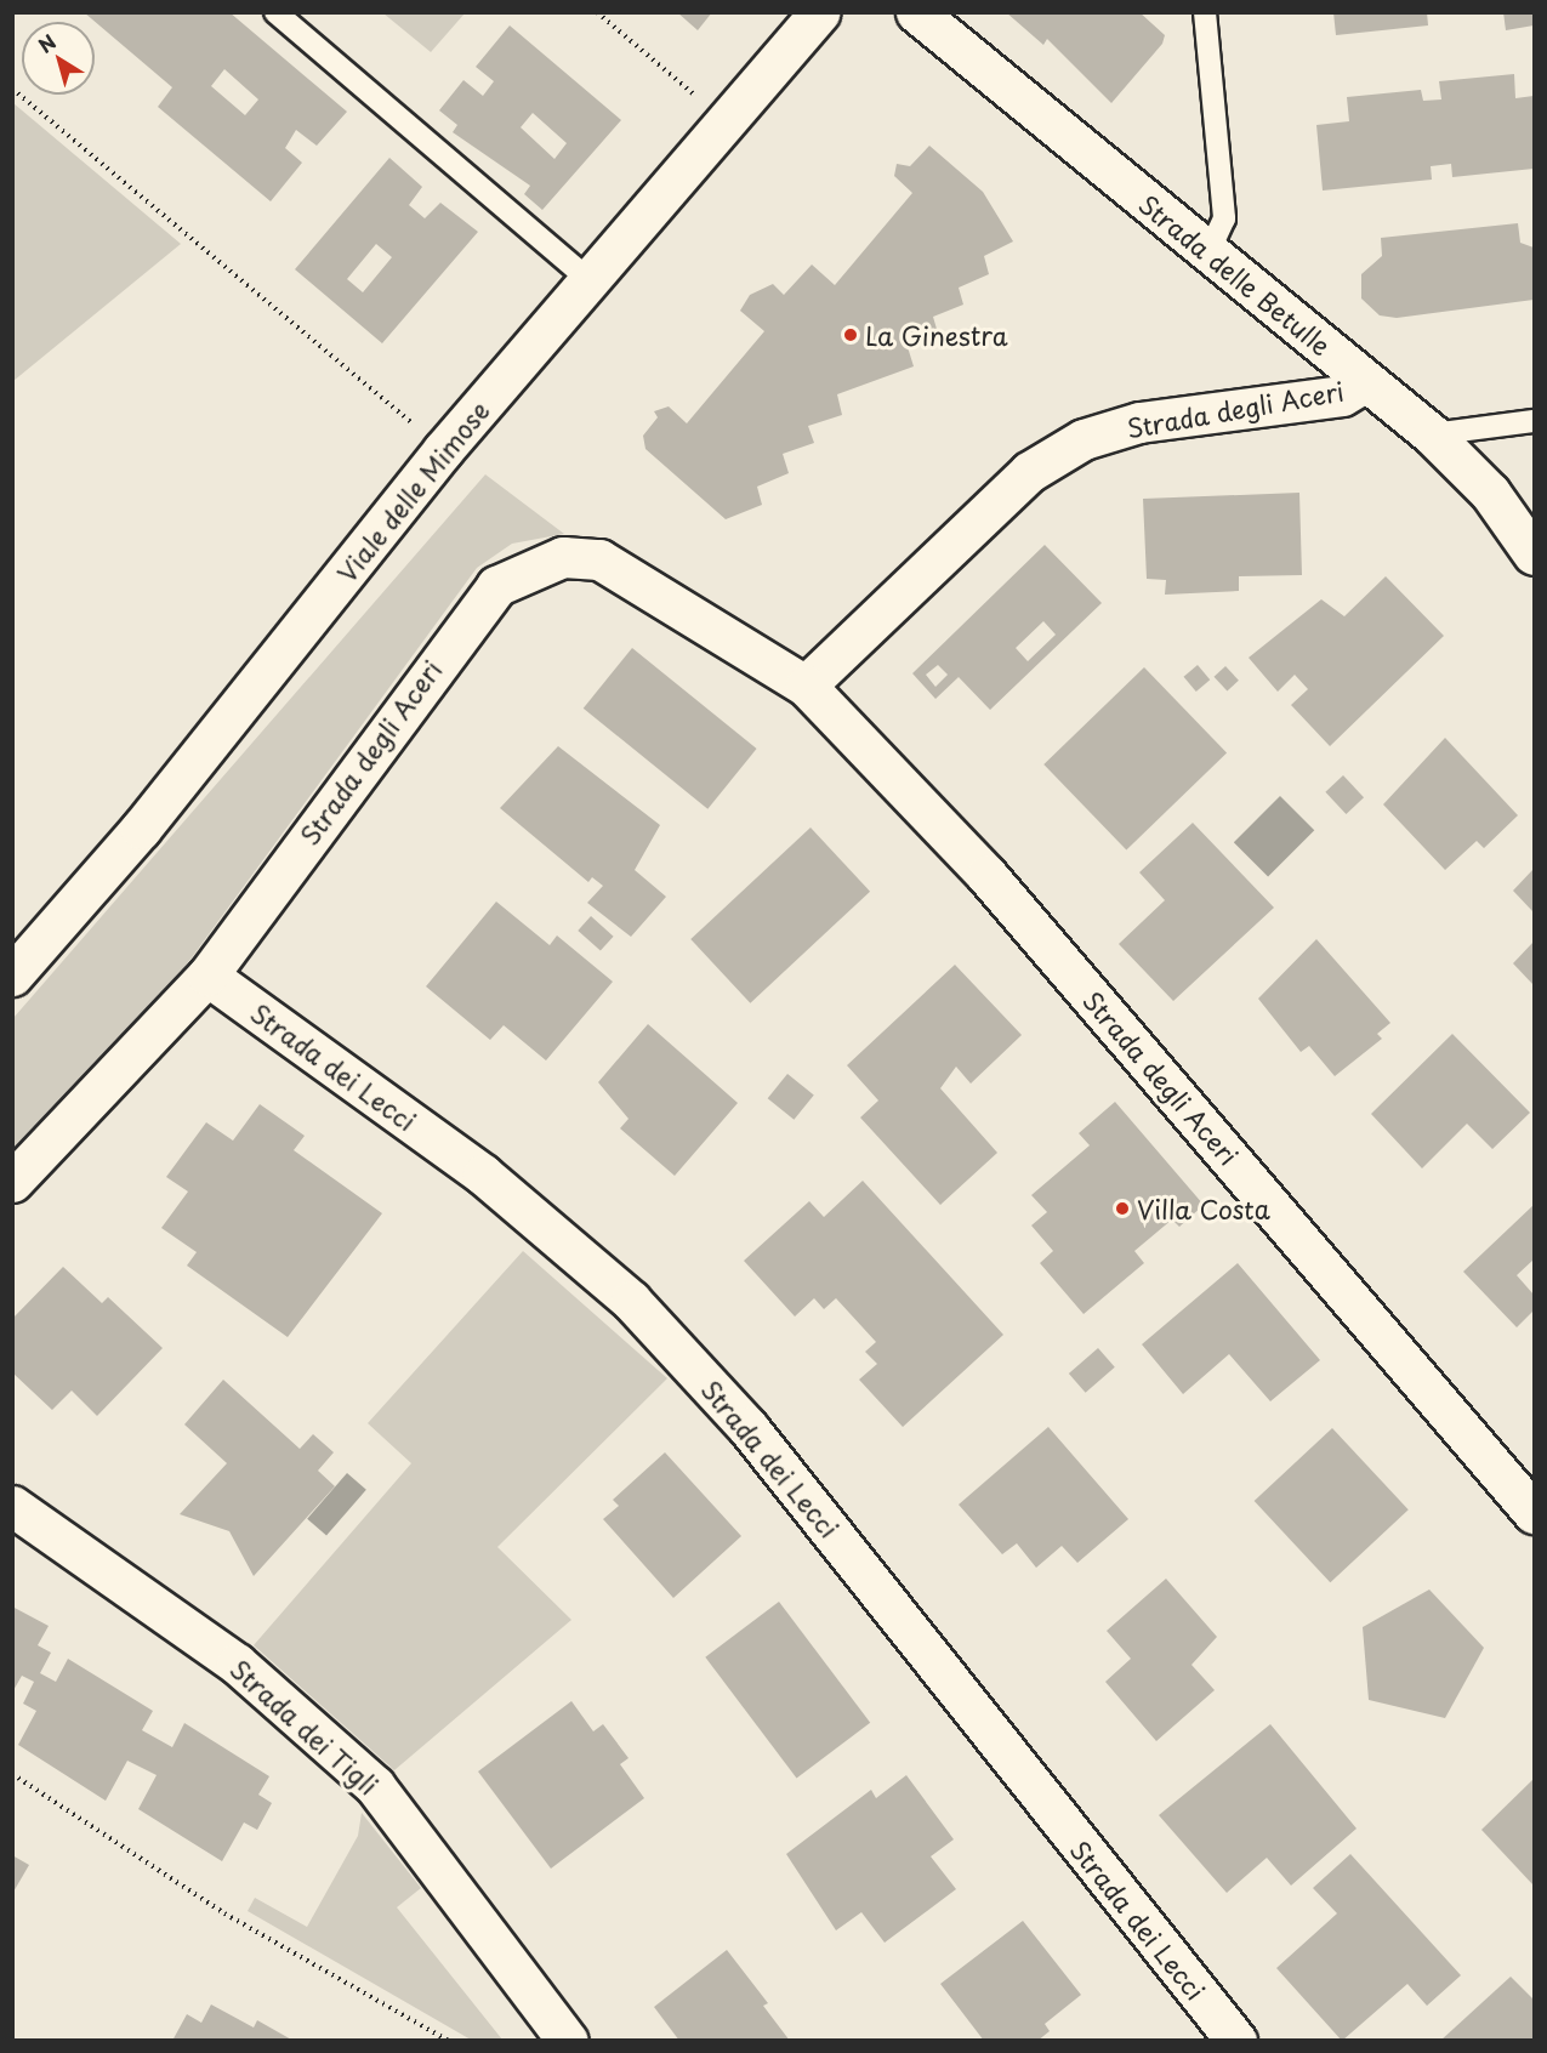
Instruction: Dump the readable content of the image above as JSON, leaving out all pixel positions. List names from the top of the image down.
{
  "streets": {
    "street": [
      "Strada delle Betulle",
      "Strada degli Aceri",
      "Viale delle Mimose",
      "Strada dei Lecci",
      "Strada dei Tigli"
    ]
  },
  "crossings": [
    ["Strada delle Betulle", "Strada degli Aceri"],
    ["Strada degli Aceri", "Strada dei Lecci"]
  ],
  "places": ["La Ginestra", "Villa Costa"],
  "north": "top left"
}
